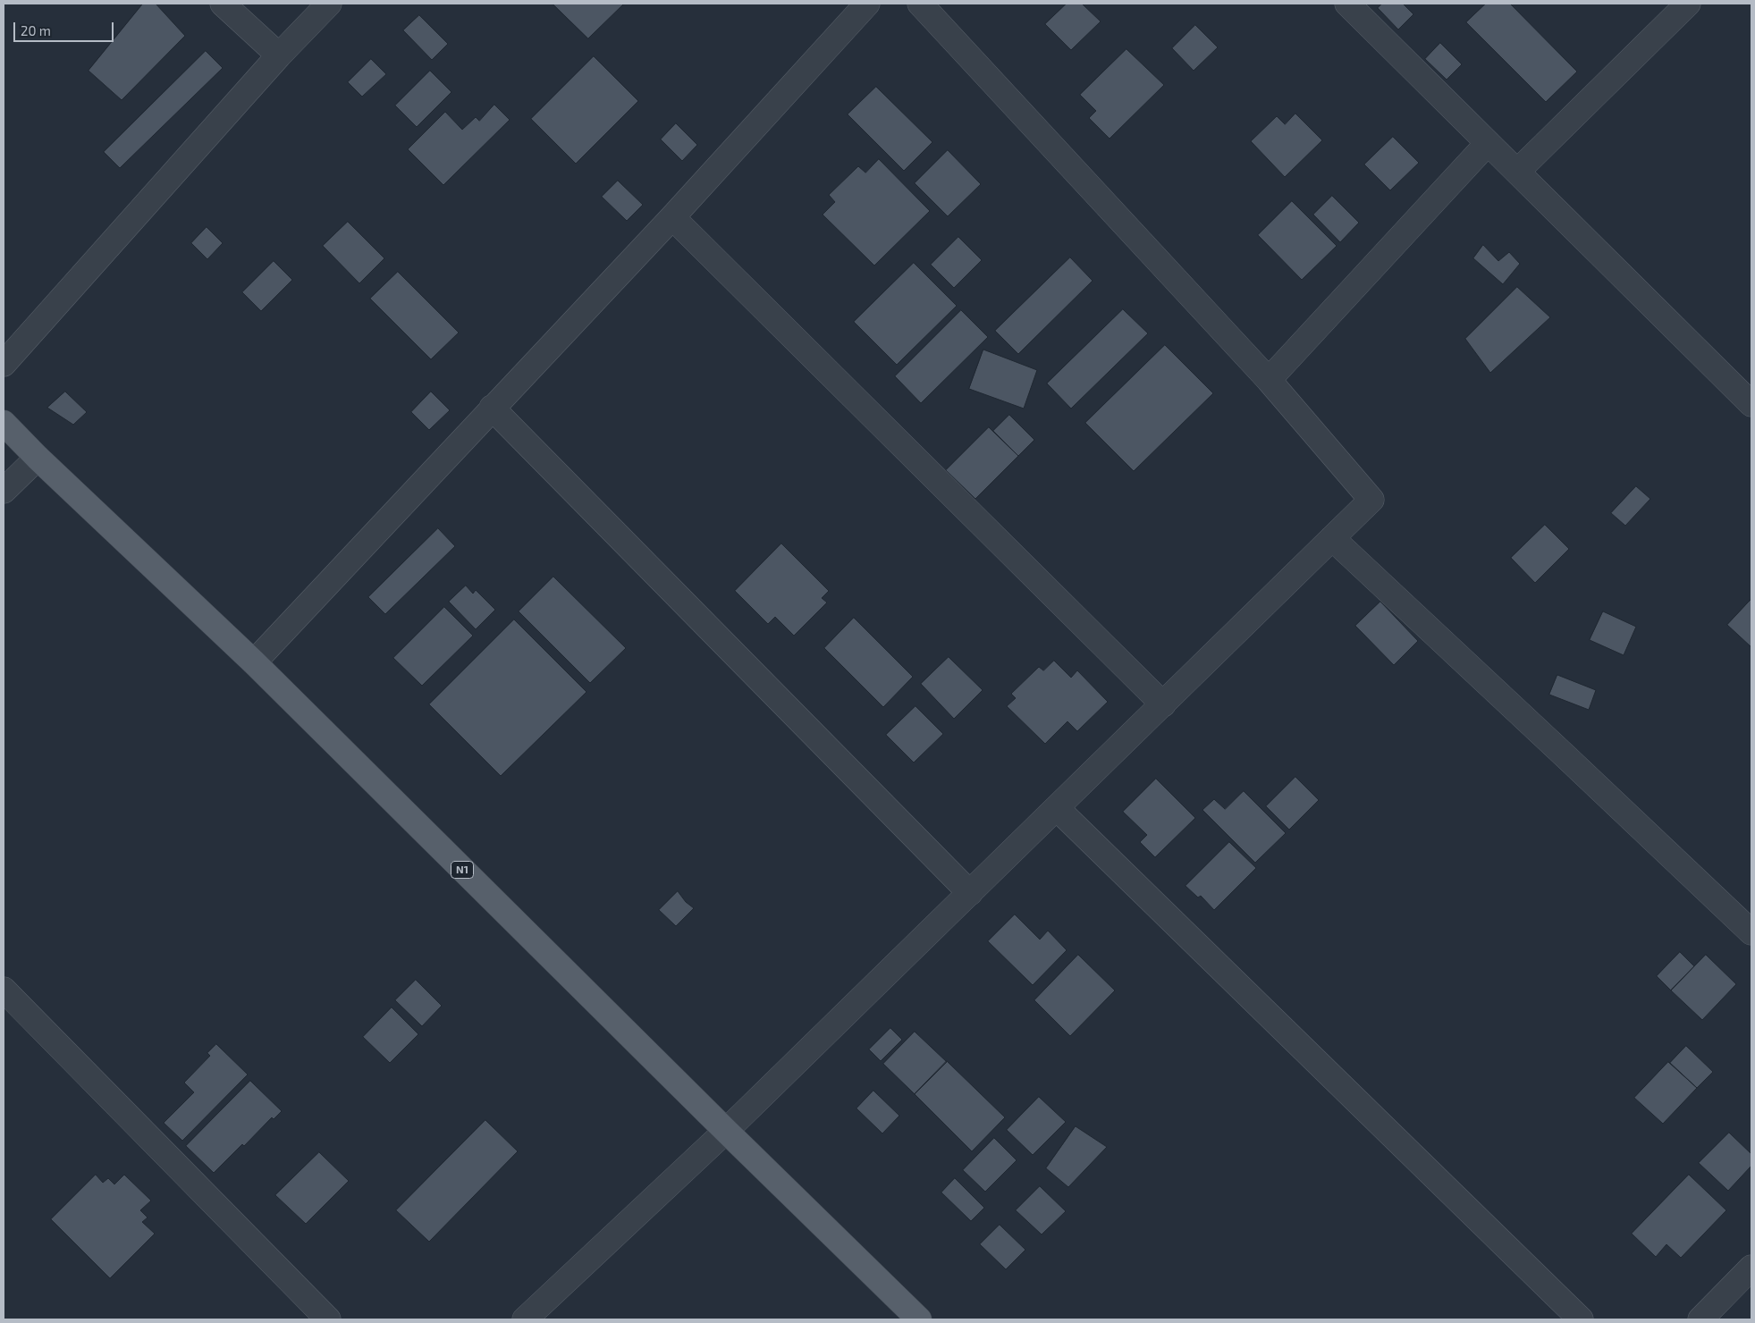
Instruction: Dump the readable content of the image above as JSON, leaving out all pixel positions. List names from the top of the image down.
{
  "streets": {
    "main road": ["N1"]
  },
  "scale_bar": "20 m"
}
